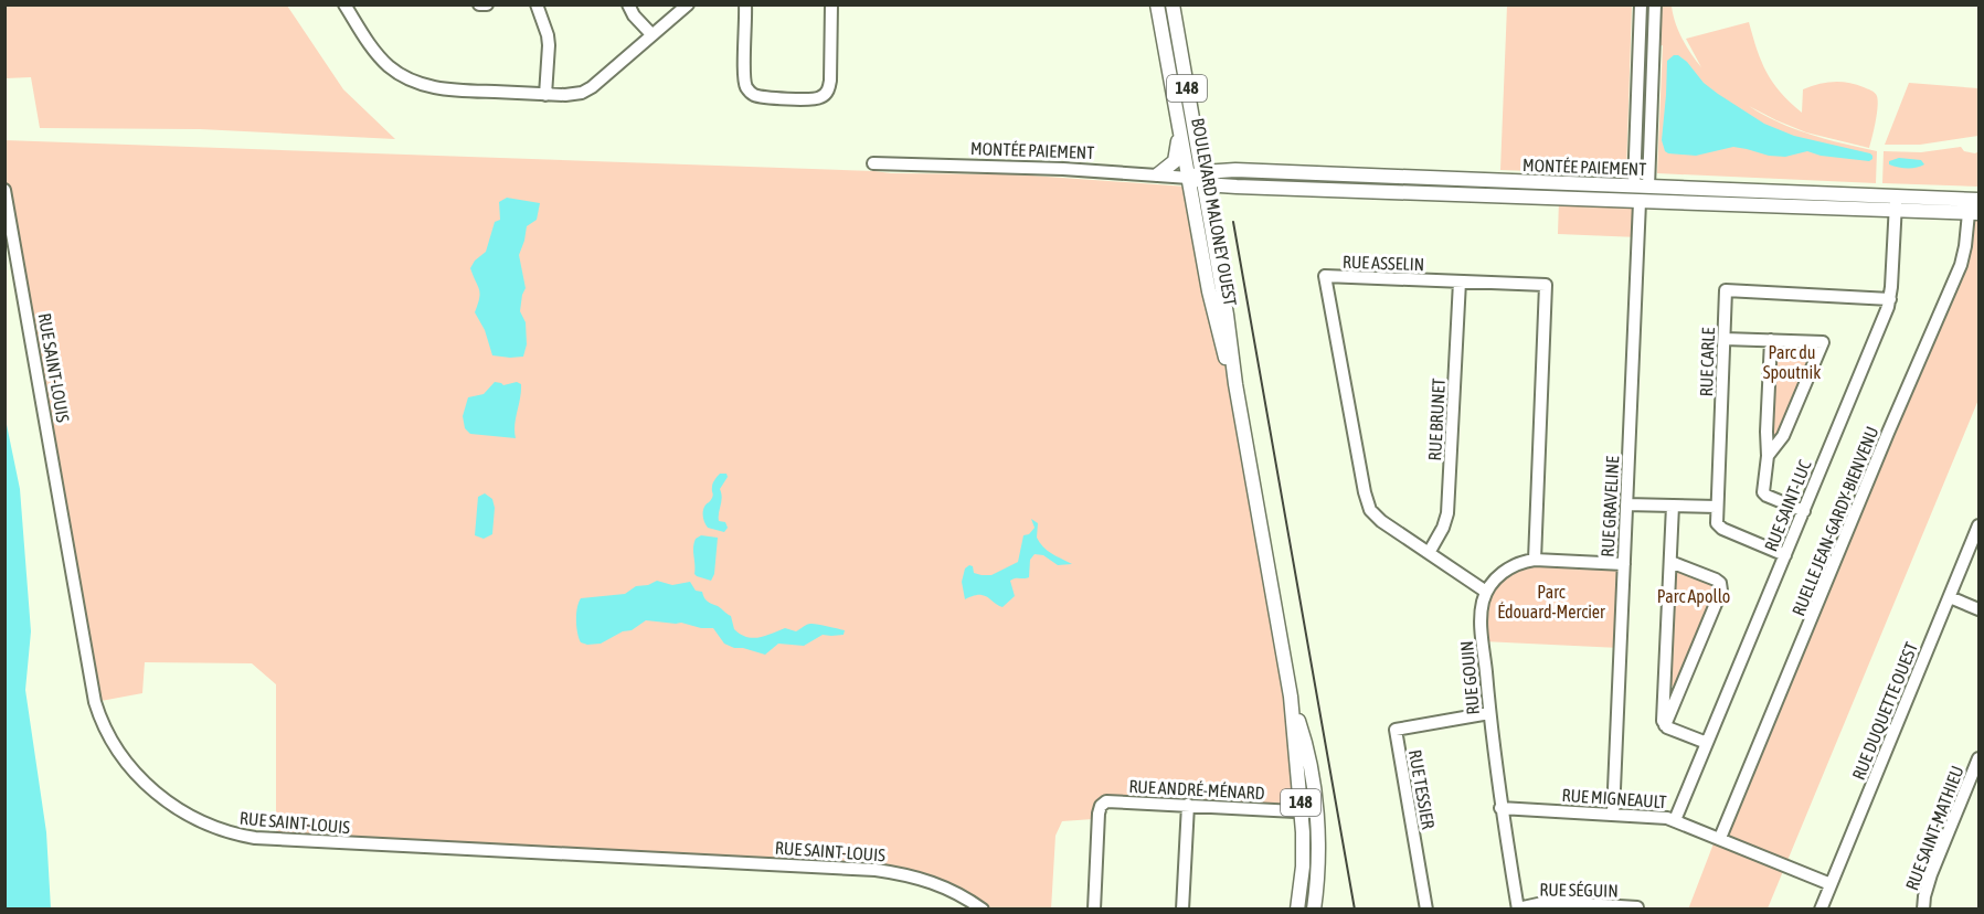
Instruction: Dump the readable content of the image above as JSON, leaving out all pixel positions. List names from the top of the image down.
{
  "streets": {
    "main road": ["148", "MONTÉE PAIEMENT", "BOULEVARD MALONEY OUEST"],
    "street": [
      "RUE ASSELIN",
      "RUE CARLE",
      "RUE SAINT-LOUIS",
      "RUE BRUNET",
      "RUE SAINT-LUC",
      "RUE GRAVELINE",
      "RUELLE JEAN-GARDY-BIENVENU",
      "RUE GOUIN",
      "RUE DUQUETTE OUEST",
      "RUE ANDRÉ-MÉNARD",
      "RUE TESSIER",
      "RUE MIGNEAULT",
      "RUE SAINT-MATHIEU",
      "RUE SÉGUIN"
    ]
  },
  "crossings": [
    ["MONTÉE PAIEMENT", "BOULEVARD MALONEY OUEST"],
    ["MONTÉE PAIEMENT", "RUE SAINT-LUC"],
    ["MONTÉE PAIEMENT", "RUE GRAVELINE"],
    ["MONTÉE PAIEMENT", "RUELLE JEAN-GARDY-BIENVENU"],
    ["BOULEVARD MALONEY OUEST", "RUE ANDRÉ-MÉNARD"],
    ["RUE ASSELIN", "RUE BRUNET"],
    ["RUE ASSELIN", "RUE GOUIN"],
    ["RUE CARLE", "RUE SAINT-LUC"],
    ["RUE SAINT-LUC", "RUE MIGNEAULT"],
    ["RUE GRAVELINE", "RUE MIGNEAULT"],
    ["RUELLE JEAN-GARDY-BIENVENU", "RUE MIGNEAULT"],
    ["RUE GOUIN", "RUE TESSIER"],
    ["RUE GOUIN", "RUE MIGNEAULT"],
    ["RUE GOUIN", "RUE SÉGUIN"],
    ["RUE DUQUETTE OUEST", "RUE MIGNEAULT"]
  ],
  "parks": ["Parc du Spoutnik", "Parc Édouard-Mercier", "Parc Apollo"]
}
